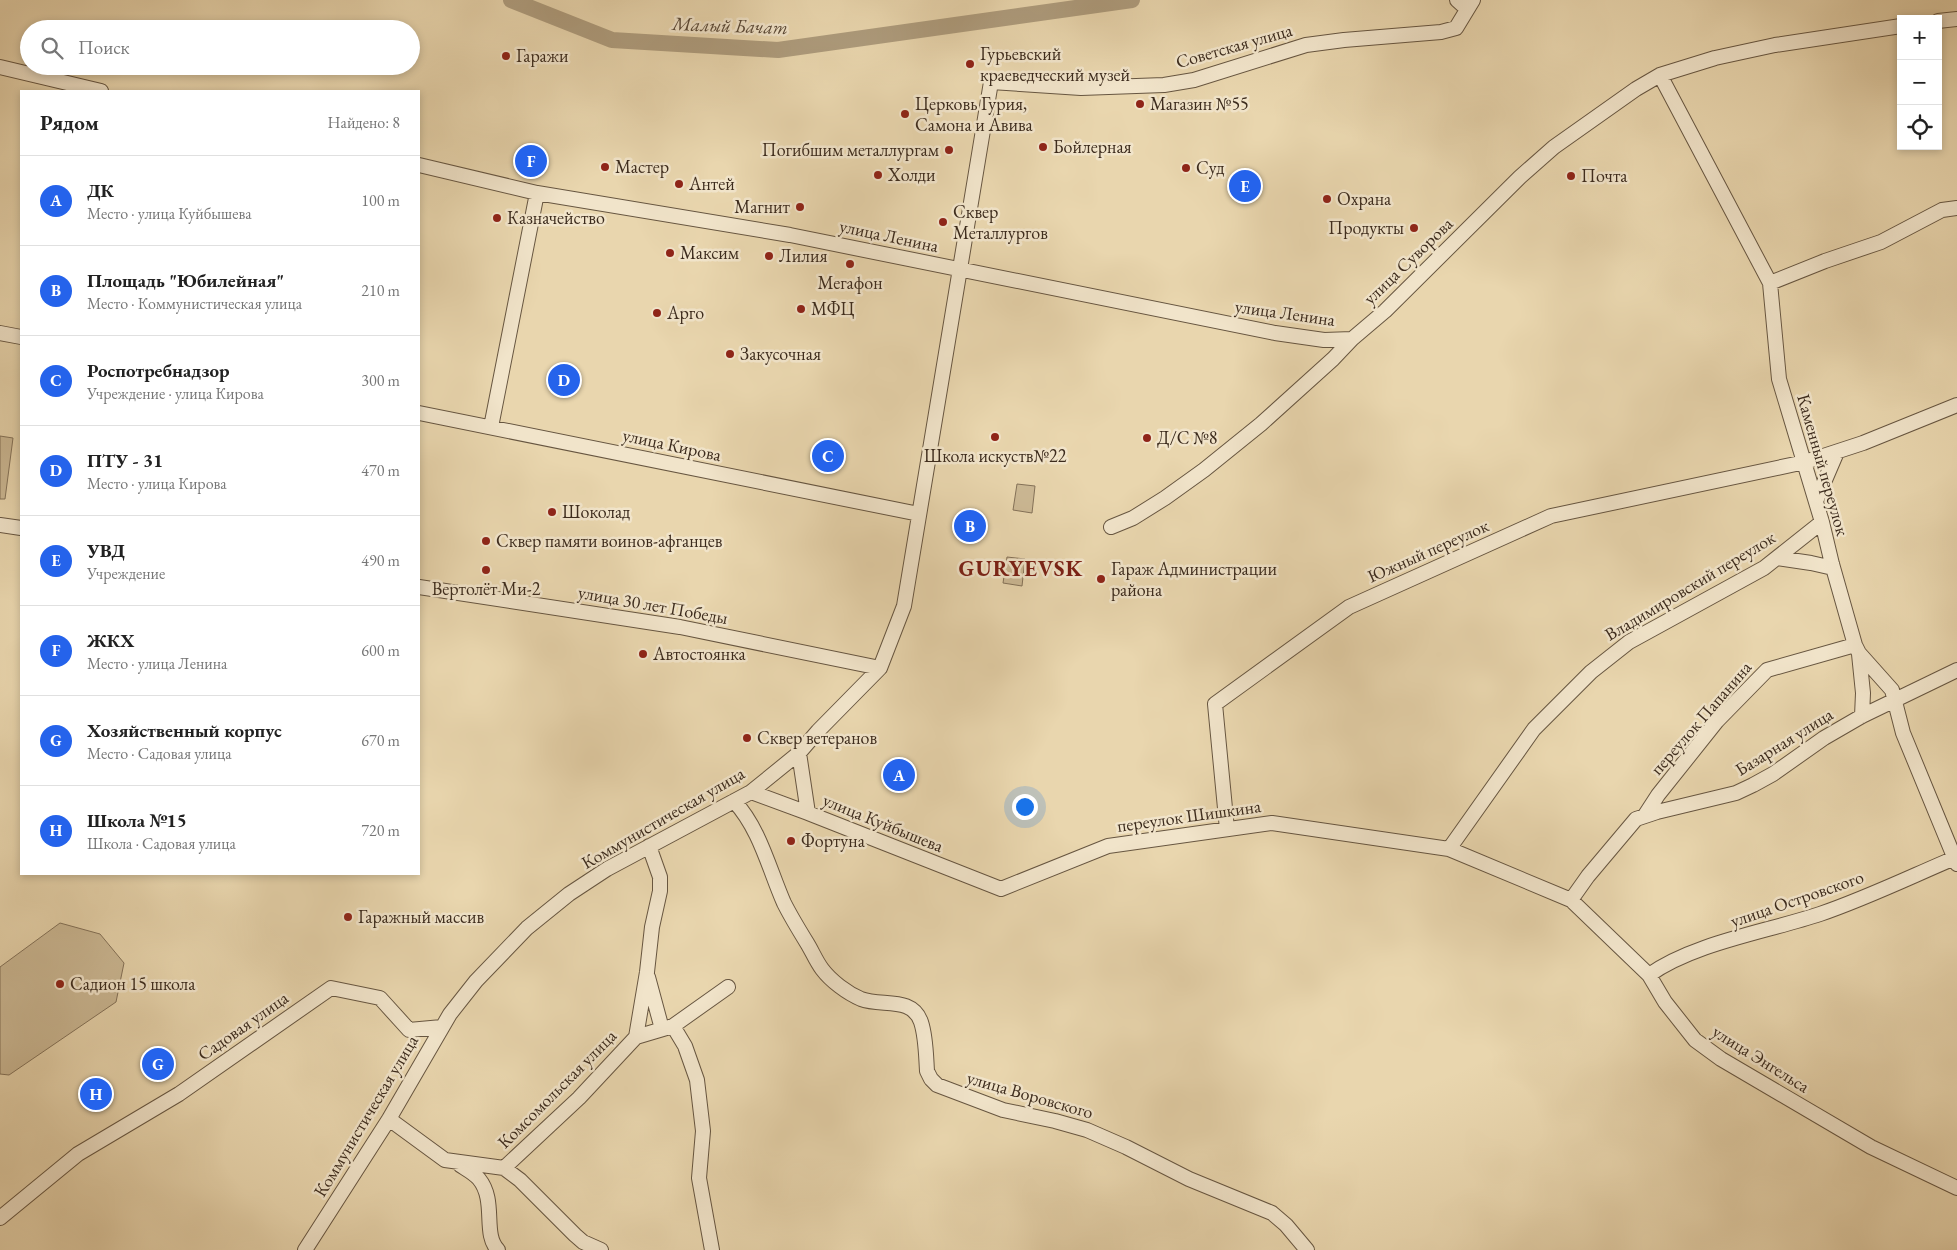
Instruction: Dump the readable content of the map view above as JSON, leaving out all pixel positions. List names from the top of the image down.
{
  "streets": {
    "street": [
      "Советская улица",
      "улица Ленина",
      "улица Суворова",
      "улица Кирова",
      "Каменный переулок",
      "Южный переулок",
      "Владимировский переулок",
      "улица 30 лет Победы",
      "переулок Папанина",
      "Базарная улица",
      "переулок Шишкина",
      "Коммунистическая улица",
      "улица Куйбышева",
      "улица Островского",
      "Садовая улица",
      "улица Энгельса",
      "Комсомольская улица",
      "улица Воровского"
    ]
  },
  "crossings": [
    ["Советская улица", "Коммунистическая улица"],
    ["улица Ленина", "улица Суворова"],
    ["улица Ленина", "Коммунистическая улица"],
    ["улица Суворова", "Каменный переулок"],
    ["улица Кирова", "Коммунистическая улица"],
    ["Каменный переулок", "Южный переулок"],
    ["Каменный переулок", "Владимировский переулок"],
    ["Каменный переулок", "переулок Папанина"],
    ["Каменный переулок", "Базарная улица"],
    ["Каменный переулок", "улица Островского"],
    ["Южный переулок", "переулок Шишкина"],
    ["Владимировский переулок", "переулок Шишкина"],
    ["Владимировский переулок", "улица Энгельса"],
    ["улица 30 лет Победы", "Коммунистическая улица"],
    ["переулок Папанина", "Базарная улица"],
    ["Базарная улица", "улица Энгельса"],
    ["переулок Шишкина", "улица Куйбышева"],
    ["переулок Шишкина", "улица Энгельса"],
    ["Коммунистическая улица", "улица Куйбышева"],
    ["Коммунистическая улица", "Садовая улица"],
    ["Коммунистическая улица", "Комсомольская улица"],
    ["Коммунистическая улица", "улица Воровского"],
    ["улица Островского", "улица Энгельса"]
  ],
  "districts": ["GURYEVSK"],
  "water": ["Малый Бачат"],
  "places": [
    "Гаражи",
    "Гурьевский краеведческий музей",
    "Магазин №55",
    "Церковь Гурия, Самона и Авива",
    "Бойлерная",
    "Погибшим металлургам",
    "Мастер",
    "Суд",
    "Холди",
    "Почта",
    "Антей",
    "Охрана",
    "Магнит",
    "Казначейство",
    "Сквер Металлургов",
    "Продукты",
    "Максим",
    "Лилия",
    "Мегафон",
    "МФЦ",
    "Арго",
    "Закусочная",
    "Школа искуств№22",
    "Д/С №8",
    "Шоколад",
    "Сквер памяти воинов-афганцев",
    "Вертолёт Ми-2",
    "Гараж Администрации района",
    "Автостоянка",
    "Сквер ветеранов",
    "Фортуна",
    "Гаражный массив",
    "Садион 15 школа"
  ],
  "page": {
    "map_buttons": ["+", "−"],
    "search": "Поиск",
    "heading": ["Рядом", "Найдено: 8"],
    "pins": [
      "F",
      "E",
      "D",
      "C",
      "B",
      "A",
      "G",
      "H"
    ],
    "list": [
      {
        "mark": "A",
        "name": "ДК",
        "note": "Место · улица Куйбышева",
        "value": "100 m"
      },
      {
        "mark": "B",
        "name": "Площадь \"Юбилейная\"",
        "note": "Место · Коммунистическая улица",
        "value": "210 m"
      },
      {
        "mark": "C",
        "name": "Роспотребнадзор",
        "note": "Учреждение · улица Кирова",
        "value": "300 m"
      },
      {
        "mark": "D",
        "name": "ПТУ - 31",
        "note": "Место · улица Кирова",
        "value": "470 m"
      },
      {
        "mark": "E",
        "name": "УВД",
        "note": "Учреждение",
        "value": "490 m"
      },
      {
        "mark": "F",
        "name": "ЖКХ",
        "note": "Место · улица Ленина",
        "value": "600 m"
      },
      {
        "mark": "G",
        "name": "Хозяйственный корпус",
        "note": "Место · Садовая улица",
        "value": "670 m"
      },
      {
        "mark": "H",
        "name": "Школа №15",
        "note": "Школа · Садовая улица",
        "value": "720 m"
      }
    ]
  }
}
